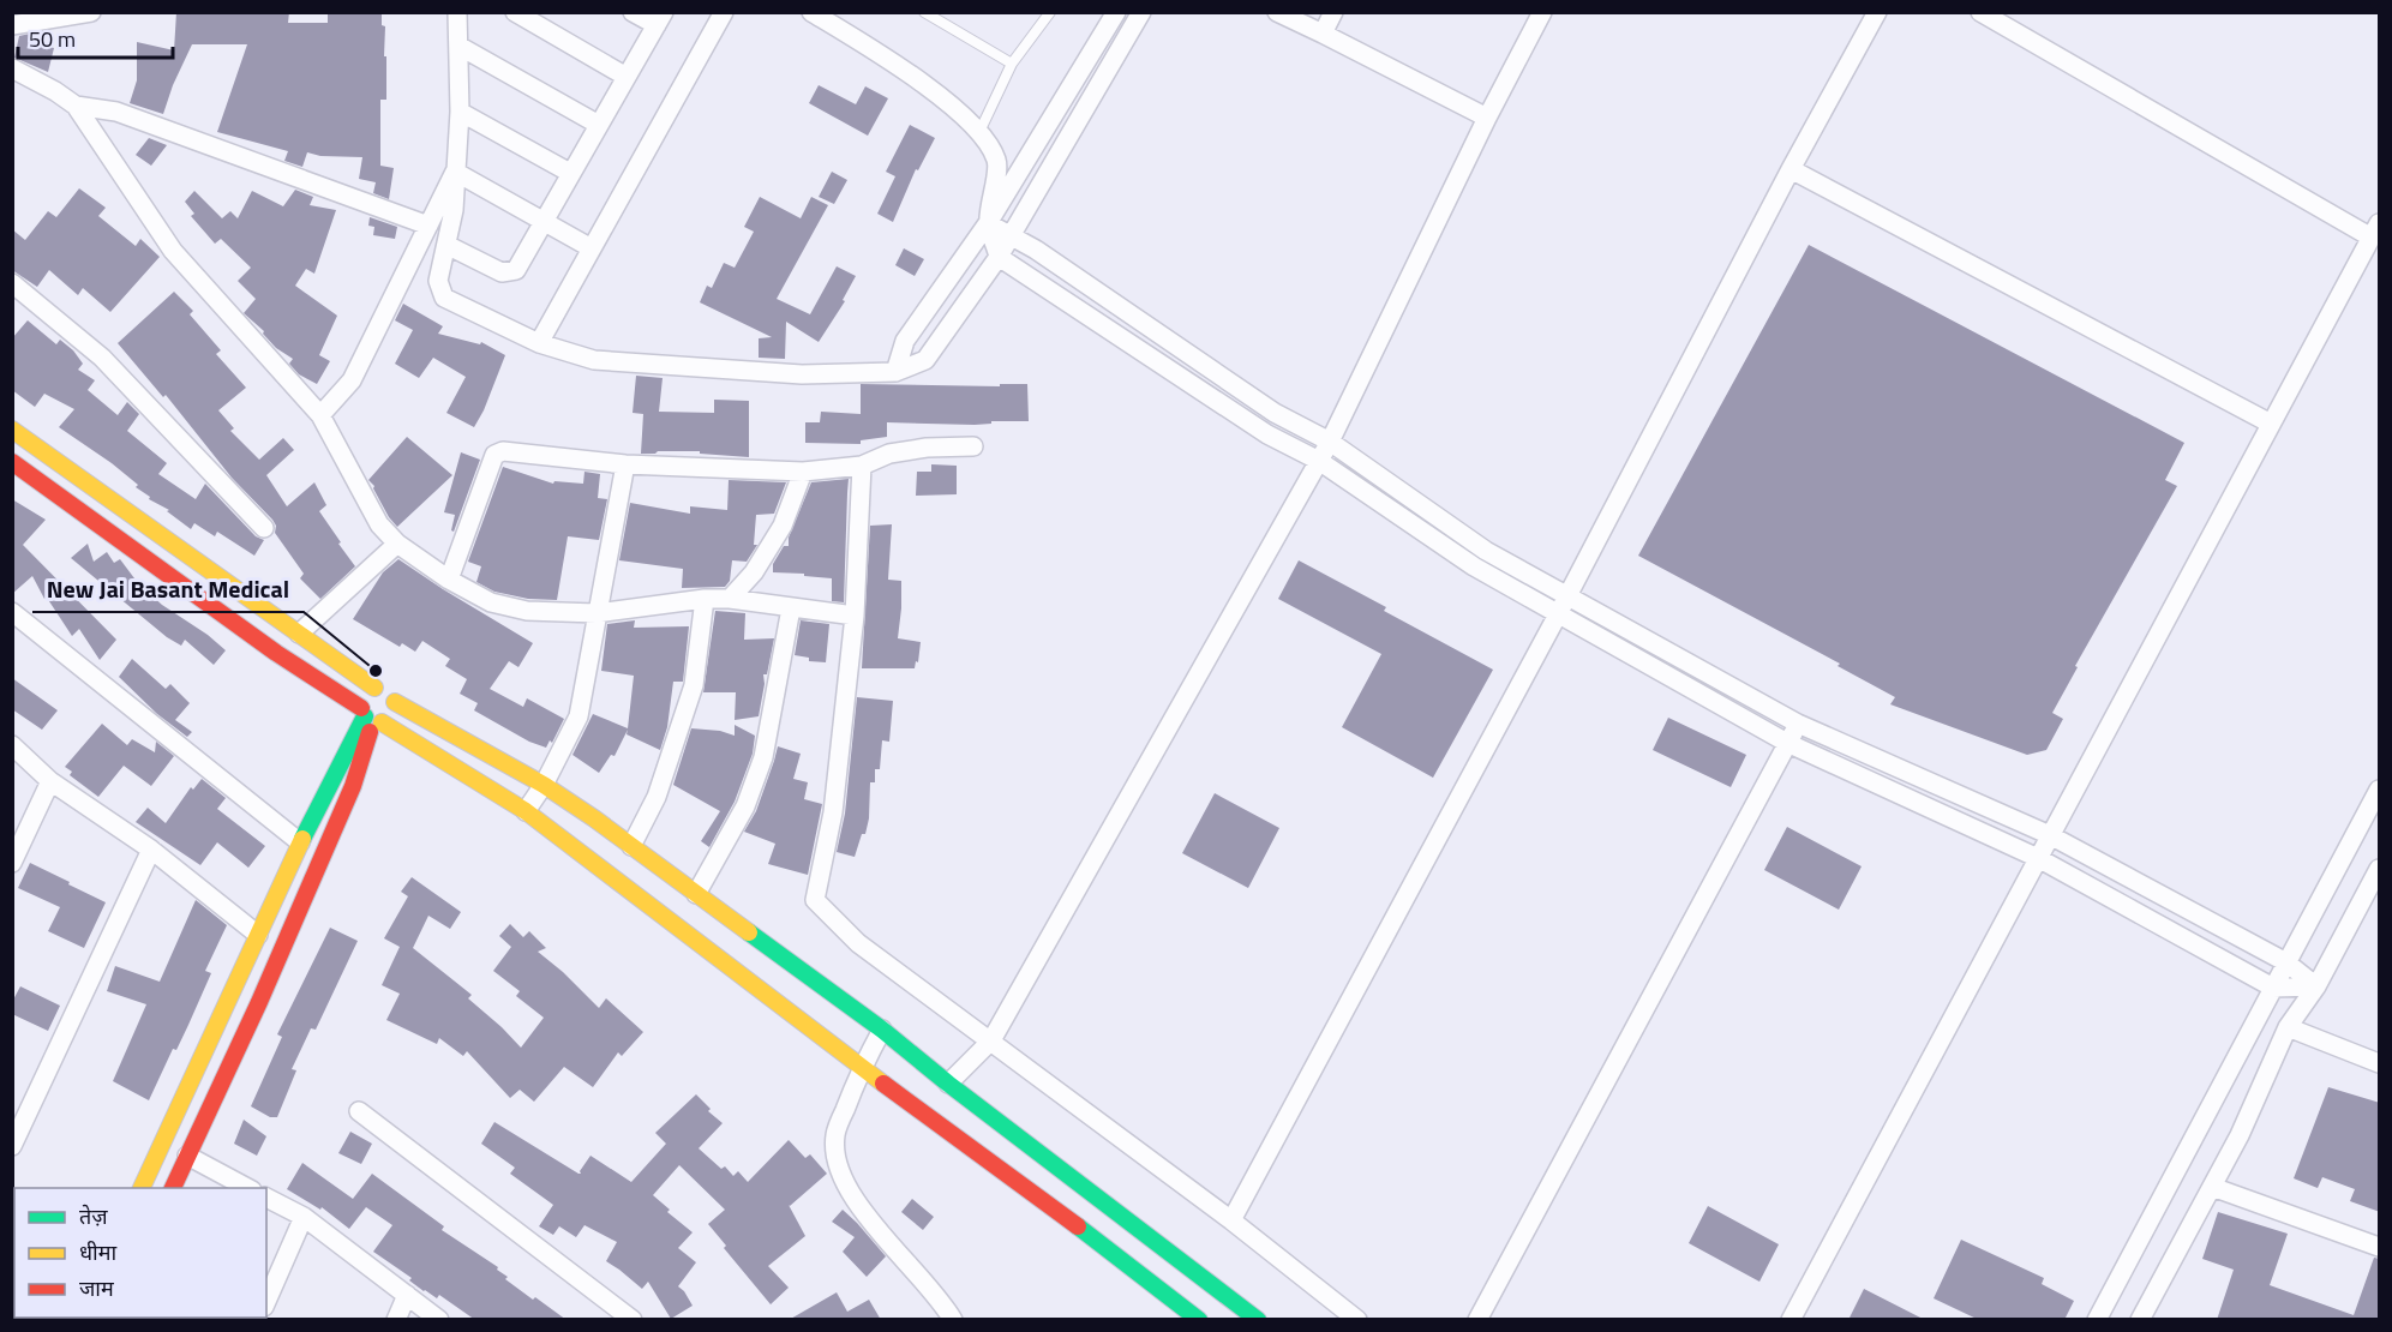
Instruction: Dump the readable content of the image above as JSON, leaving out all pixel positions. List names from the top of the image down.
{
  "places": ["New Jai Basant Medical"],
  "legend": ["तेज़", "धीमा", "जाम"],
  "scale_bar": "50 m"
}
